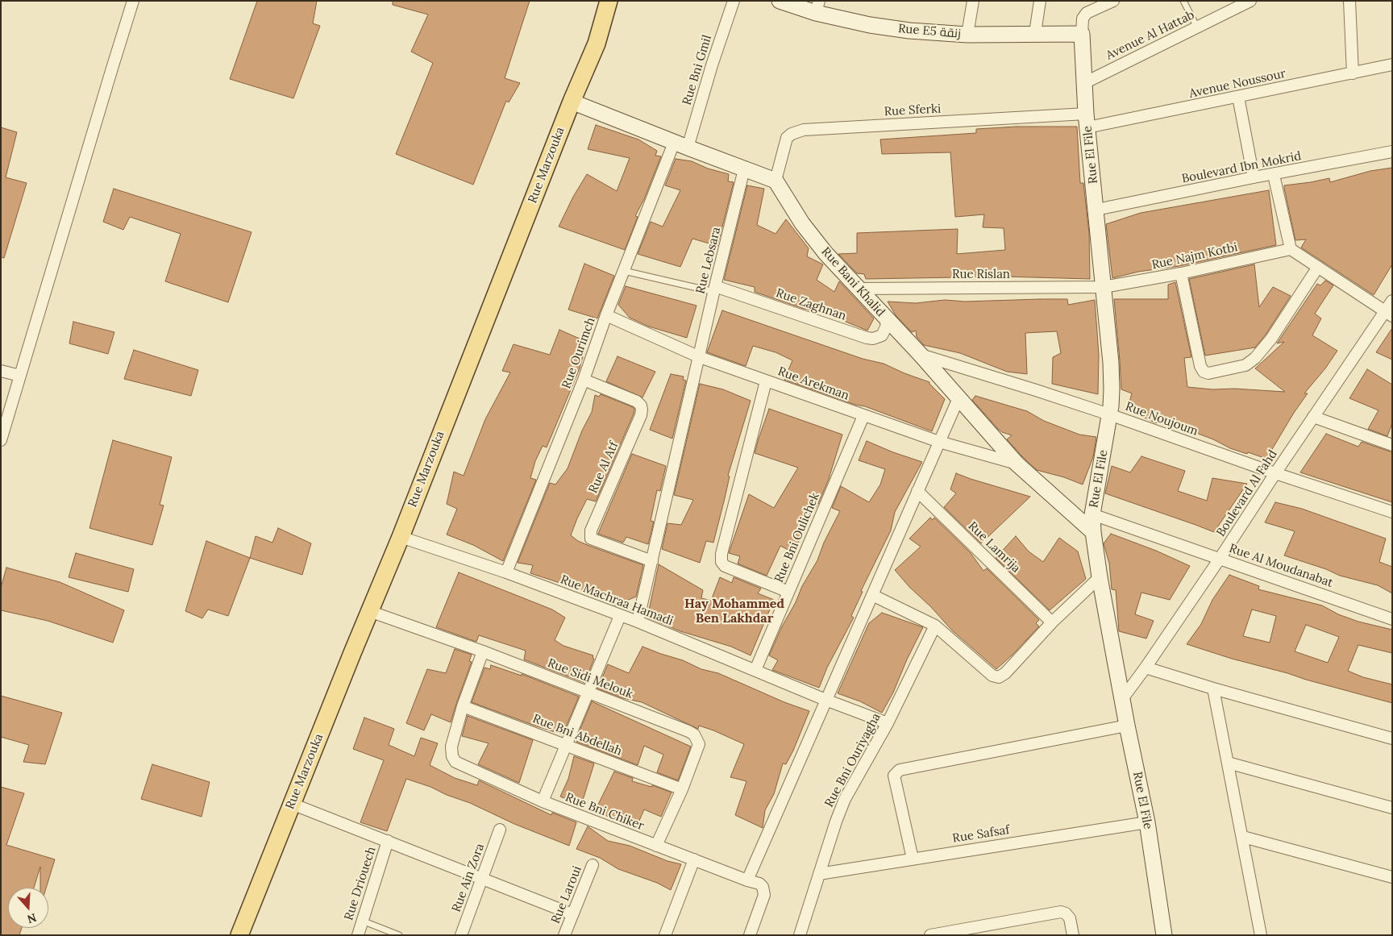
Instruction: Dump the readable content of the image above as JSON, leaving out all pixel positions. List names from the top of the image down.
{
  "streets": {
    "main road": ["Rue Marzouka"],
    "street": [
      "Rue E5 زنقة",
      "Avenue Al Hattab",
      "Rue Bni Gmil",
      "Avenue Noussour",
      "Rue Sferki",
      "Rue El File",
      "Boulevard Ibn Mokrid",
      "Rue Najm Kotbi",
      "Rue Lebsara",
      "Rue Rislan",
      "Rue Bani Khalid",
      "Rue Zaghnan",
      "Rue Ourimch",
      "Rue Arekman",
      "Rue Noujoum",
      "Rue Al Atf",
      "Boulevard Al Fahd",
      "Rue Bni Oulichek",
      "Rue Lamrija",
      "Rue Al Moudanabat",
      "Rue Machraa Hamadi",
      "Rue Sidi Melouk",
      "Rue Bni Abdellah",
      "Rue Bni Ouriyagha",
      "Rue Bni Chiker",
      "Rue Safsaf",
      "Rue Ain Zora",
      "Rue Driouech",
      "Rue Laroui"
    ]
  },
  "crossings": [
    ["Rue E5 زنقة", "Rue El File"],
    ["Avenue Al Hattab", "Rue El File"],
    ["Rue Bni Gmil", "Rue Ourimch"],
    ["Avenue Noussour", "Rue Sferki"],
    ["Avenue Noussour", "Rue El File"],
    ["Rue Sferki", "Rue El File"],
    ["Rue Sferki", "Rue Bani Khalid"],
    ["Rue El File", "Boulevard Ibn Mokrid"],
    ["Rue El File", "Rue Najm Kotbi"],
    ["Rue El File", "Rue Rislan"],
    ["Rue El File", "Rue Bani Khalid"],
    ["Rue El File", "Rue Noujoum"],
    ["Rue El File", "Boulevard Al Fahd"],
    ["Rue El File", "Rue Al Moudanabat"],
    ["Rue El File", "Rue Safsaf"],
    ["Rue Marzouka", "Rue Machraa Hamadi"],
    ["Rue Marzouka", "Rue Sidi Melouk"],
    ["Rue Najm Kotbi", "Rue Rislan"],
    ["Rue Lebsara", "Rue Zaghnan"],
    ["Rue Lebsara", "Rue Arekman"],
    ["Rue Lebsara", "Rue Al Atf"],
    ["Rue Lebsara", "Rue Machraa Hamadi"],
    ["Rue Rislan", "Rue Bani Khalid"],
    ["Rue Bani Khalid", "Rue Zaghnan"],
    ["Rue Bani Khalid", "Rue Arekman"],
    ["Rue Bani Khalid", "Rue Noujoum"],
    ["Rue Ourimch", "Rue Arekman"],
    ["Rue Ourimch", "Rue Al Atf"],
    ["Rue Ourimch", "Rue Machraa Hamadi"],
    ["Rue Arekman", "Rue Bni Oulichek"],
    ["Rue Noujoum", "Boulevard Al Fahd"],
    ["Boulevard Al Fahd", "Rue Al Moudanabat"],
    ["Rue Bni Oulichek", "Rue Machraa Hamadi"],
    ["Rue Machraa Hamadi", "Rue Bni Ouriyagha"],
    ["Rue Sidi Melouk", "Rue Bni Abdellah"],
    ["Rue Bni Abdellah", "Rue Bni Chiker"],
    ["Rue Bni Ouriyagha", "Rue Safsaf"]
  ],
  "districts": ["Hay Mohammed Ben Lakhdar"],
  "north": "bottom"
}
